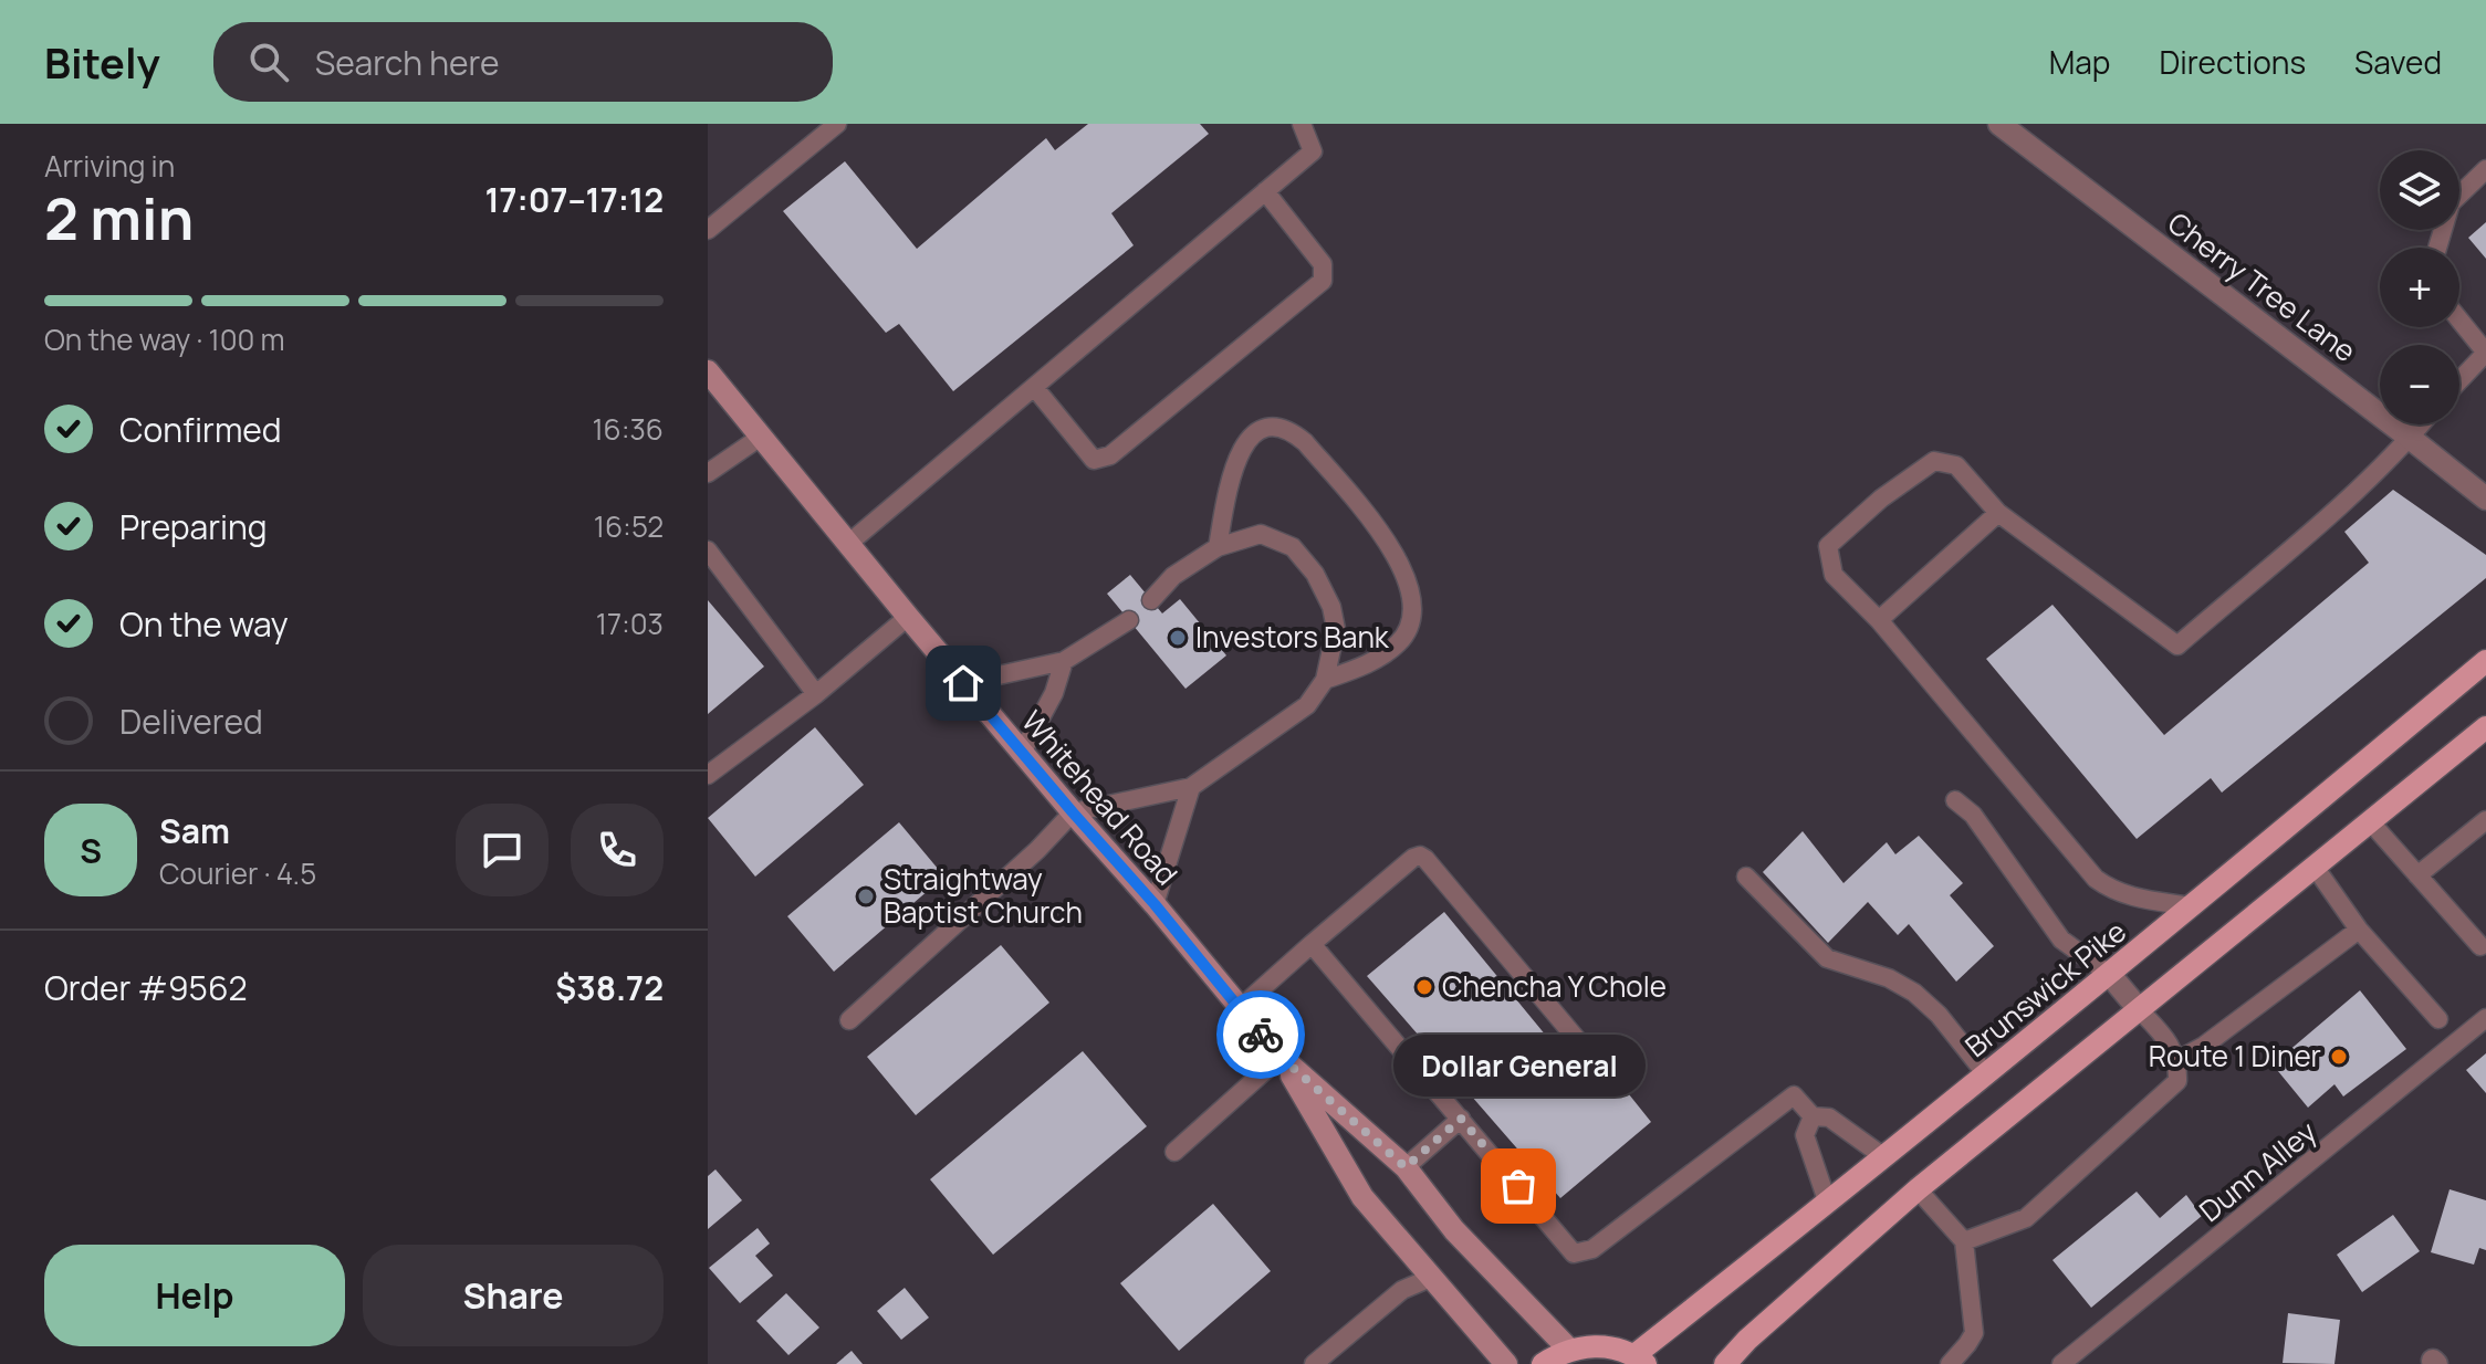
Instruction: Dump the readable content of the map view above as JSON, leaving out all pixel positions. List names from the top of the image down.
{
  "streets": {
    "main road": ["Whitehead Road", "Brunswick Pike"],
    "street": ["Cherry Tree Lane"],
    "lane": ["Dunn Alley"]
  },
  "places": [
    "Investors Bank",
    "Straightway Baptist Church",
    "Chencha Y Chole",
    "Route 1 Diner",
    "Dollar General"
  ],
  "page": {
    "header": "Bitely",
    "search": "Search here",
    "nav": ["Map", "Directions", "Saved"],
    "heading": ["2 min", "Arriving in", "17:07–17:12"],
    "panel": [
      "Sam",
      "Courier · 4.5",
      "Order #9562",
      "$38.72"
    ],
    "map_buttons": ["+", "−"],
    "bar": "On the way · 100 m",
    "list": [
      ["Confirmed", "16:36"],
      ["Preparing", "16:52"],
      ["On the way", "17:03"],
      "Delivered"
    ],
    "round": "S",
    "bubble": "Dollar General",
    "buttons": ["Help", "Share"]
  }
}
